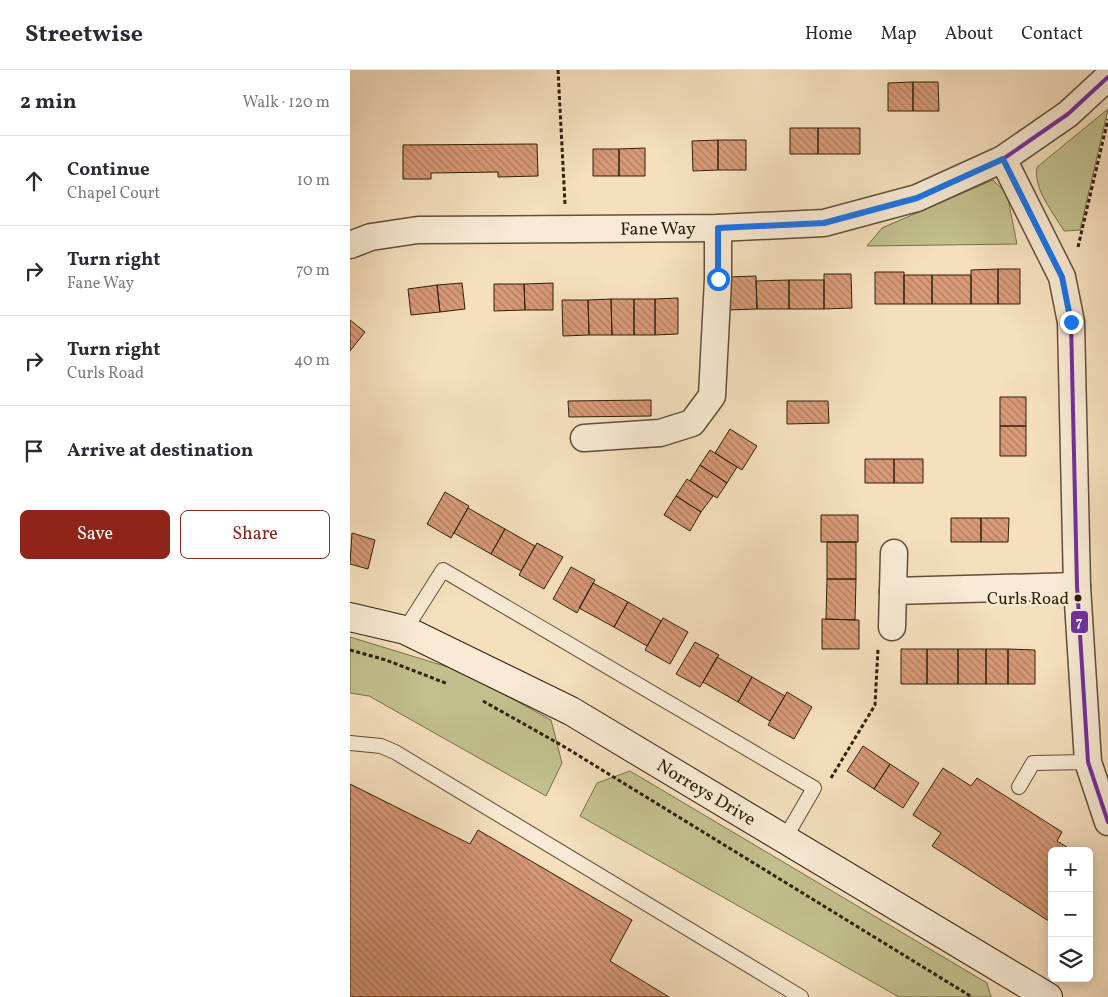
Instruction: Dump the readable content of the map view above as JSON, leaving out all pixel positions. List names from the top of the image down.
{
  "streets": {
    "street": ["Fane Way", "Norreys Drive"]
  },
  "places": ["Curls Road"],
  "lines": ["transit line 7"],
  "page": {
    "header": "Streetwise",
    "nav": [
      "Home",
      "Map",
      "About",
      "Contact"
    ],
    "heading": ["2 min", "Walk · 120 m"],
    "list": [
      ["Continue", "Chapel Court", "10 m"],
      ["Turn right", "Fane Way", "70 m"],
      ["Turn right", "Curls Road", "40 m"],
      "Arrive at destination"
    ],
    "buttons": ["Save", "Share"],
    "map_buttons": ["+", "−"]
  }
}
